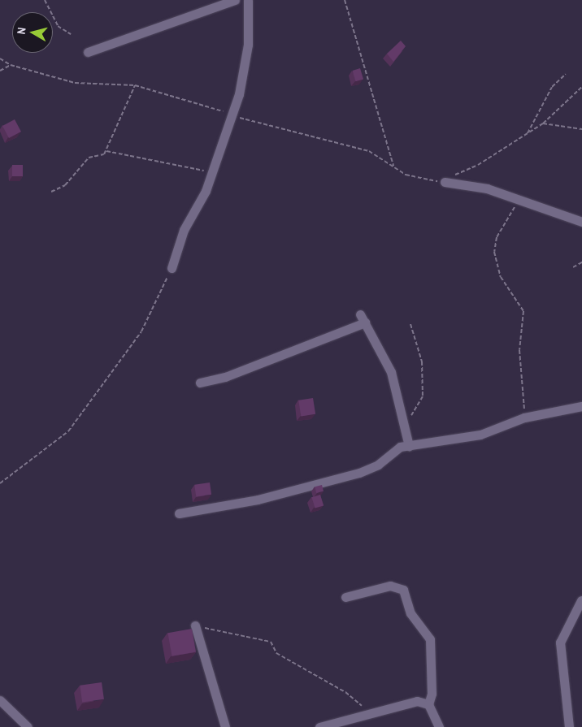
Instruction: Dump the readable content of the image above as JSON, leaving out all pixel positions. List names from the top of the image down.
{
  "north": "left"
}
